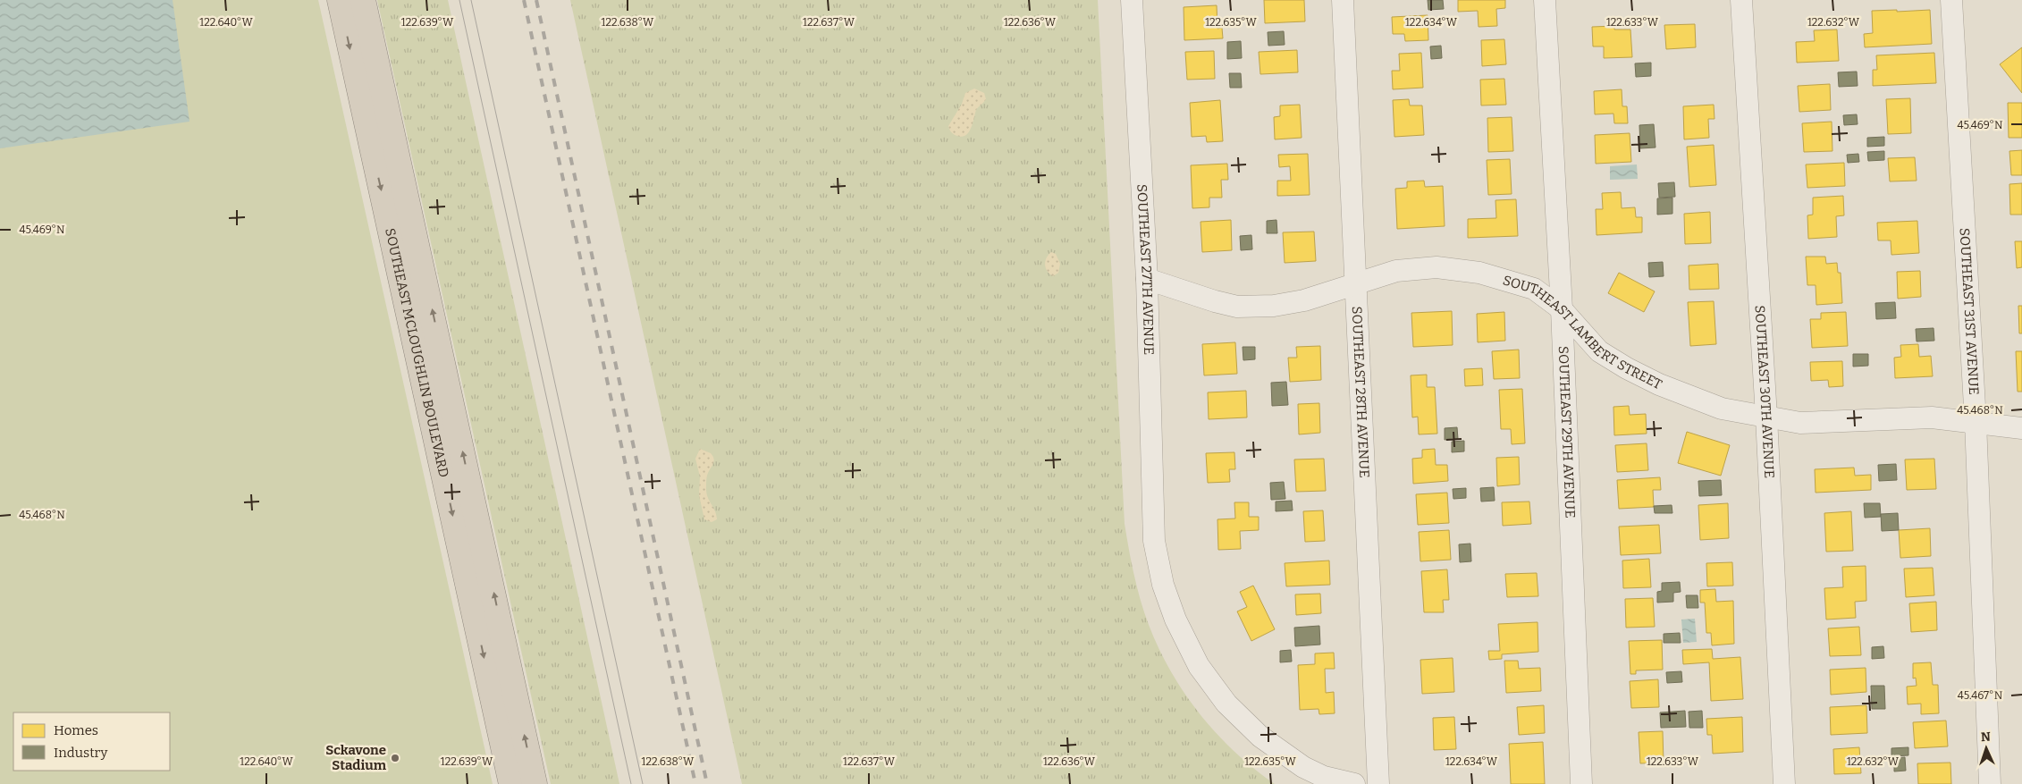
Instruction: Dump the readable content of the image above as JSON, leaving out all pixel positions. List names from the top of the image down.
{
  "streets": {
    "highway": ["SOUTHEAST MCLOUGHLIN BOULEVARD"],
    "street": [
      "SOUTHEAST 27TH AVENUE",
      "SOUTHEAST 31ST AVENUE",
      "SOUTHEAST LAMBERT STREET",
      "SOUTHEAST 28TH AVENUE",
      "SOUTHEAST 30TH AVENUE",
      "SOUTHEAST 29TH AVENUE"
    ]
  },
  "crossings": [
    ["SOUTHEAST 27TH AVENUE", "SOUTHEAST LAMBERT STREET"],
    ["SOUTHEAST 31ST AVENUE", "SOUTHEAST LAMBERT STREET"],
    ["SOUTHEAST LAMBERT STREET", "SOUTHEAST 28TH AVENUE"],
    ["SOUTHEAST LAMBERT STREET", "SOUTHEAST 30TH AVENUE"],
    ["SOUTHEAST LAMBERT STREET", "SOUTHEAST 29TH AVENUE"]
  ],
  "places": ["Sckavone Stadium"],
  "legend": ["Homes", "Industry"],
  "north": "top",
  "coordinates": [
    "122.640°W",
    "122.639°W",
    "122.638°W",
    "122.637°W",
    "122.636°W",
    "122.635°W",
    "122.634°W",
    "122.633°W",
    "122.632°W",
    "45.469°N",
    "45.468°N",
    "45.467°N"
  ]
}
